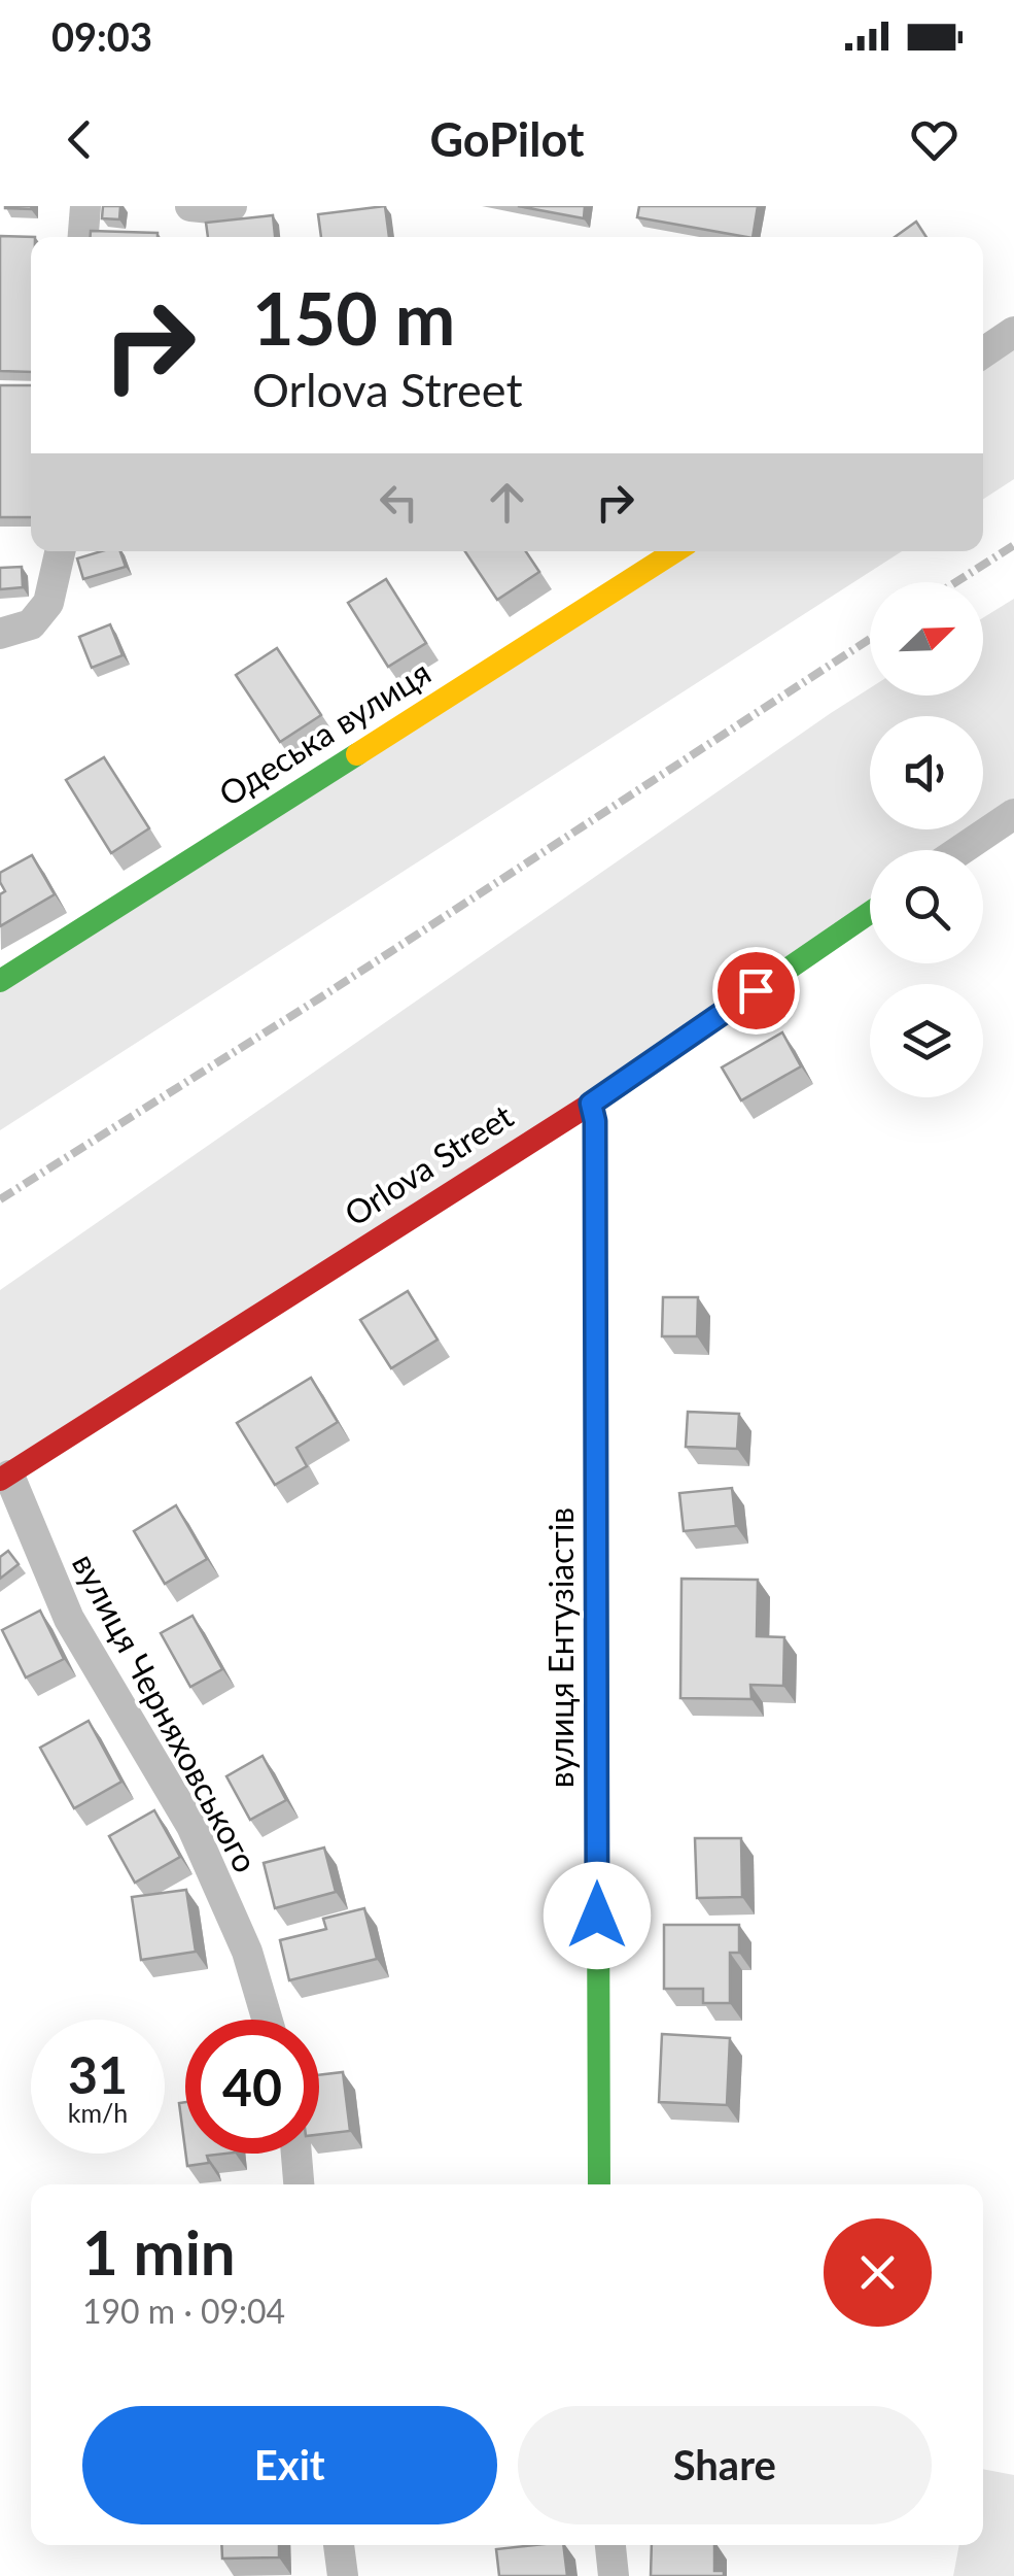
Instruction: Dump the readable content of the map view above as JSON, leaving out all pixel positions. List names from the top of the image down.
{
  "streets": {
    "street": [
      "Одеська вулиця",
      "Orlova Street",
      "вулиця Ентузіастів",
      "вулиця Черняховського"
    ]
  },
  "crossings": [
    ["Orlova Street", "вулиця Ентузіастів"],
    ["Orlova Street", "вулиця Черняховського"]
  ],
  "north": "top right",
  "page": {
    "status": "09:03",
    "header": "GoPilot",
    "turn": ["150 m", "Orlova Street"],
    "speed": "31 km/h",
    "limit": "40",
    "heading": ["1 min", "190 m · 09:04"],
    "buttons": ["Exit", "Share"]
  }
}
